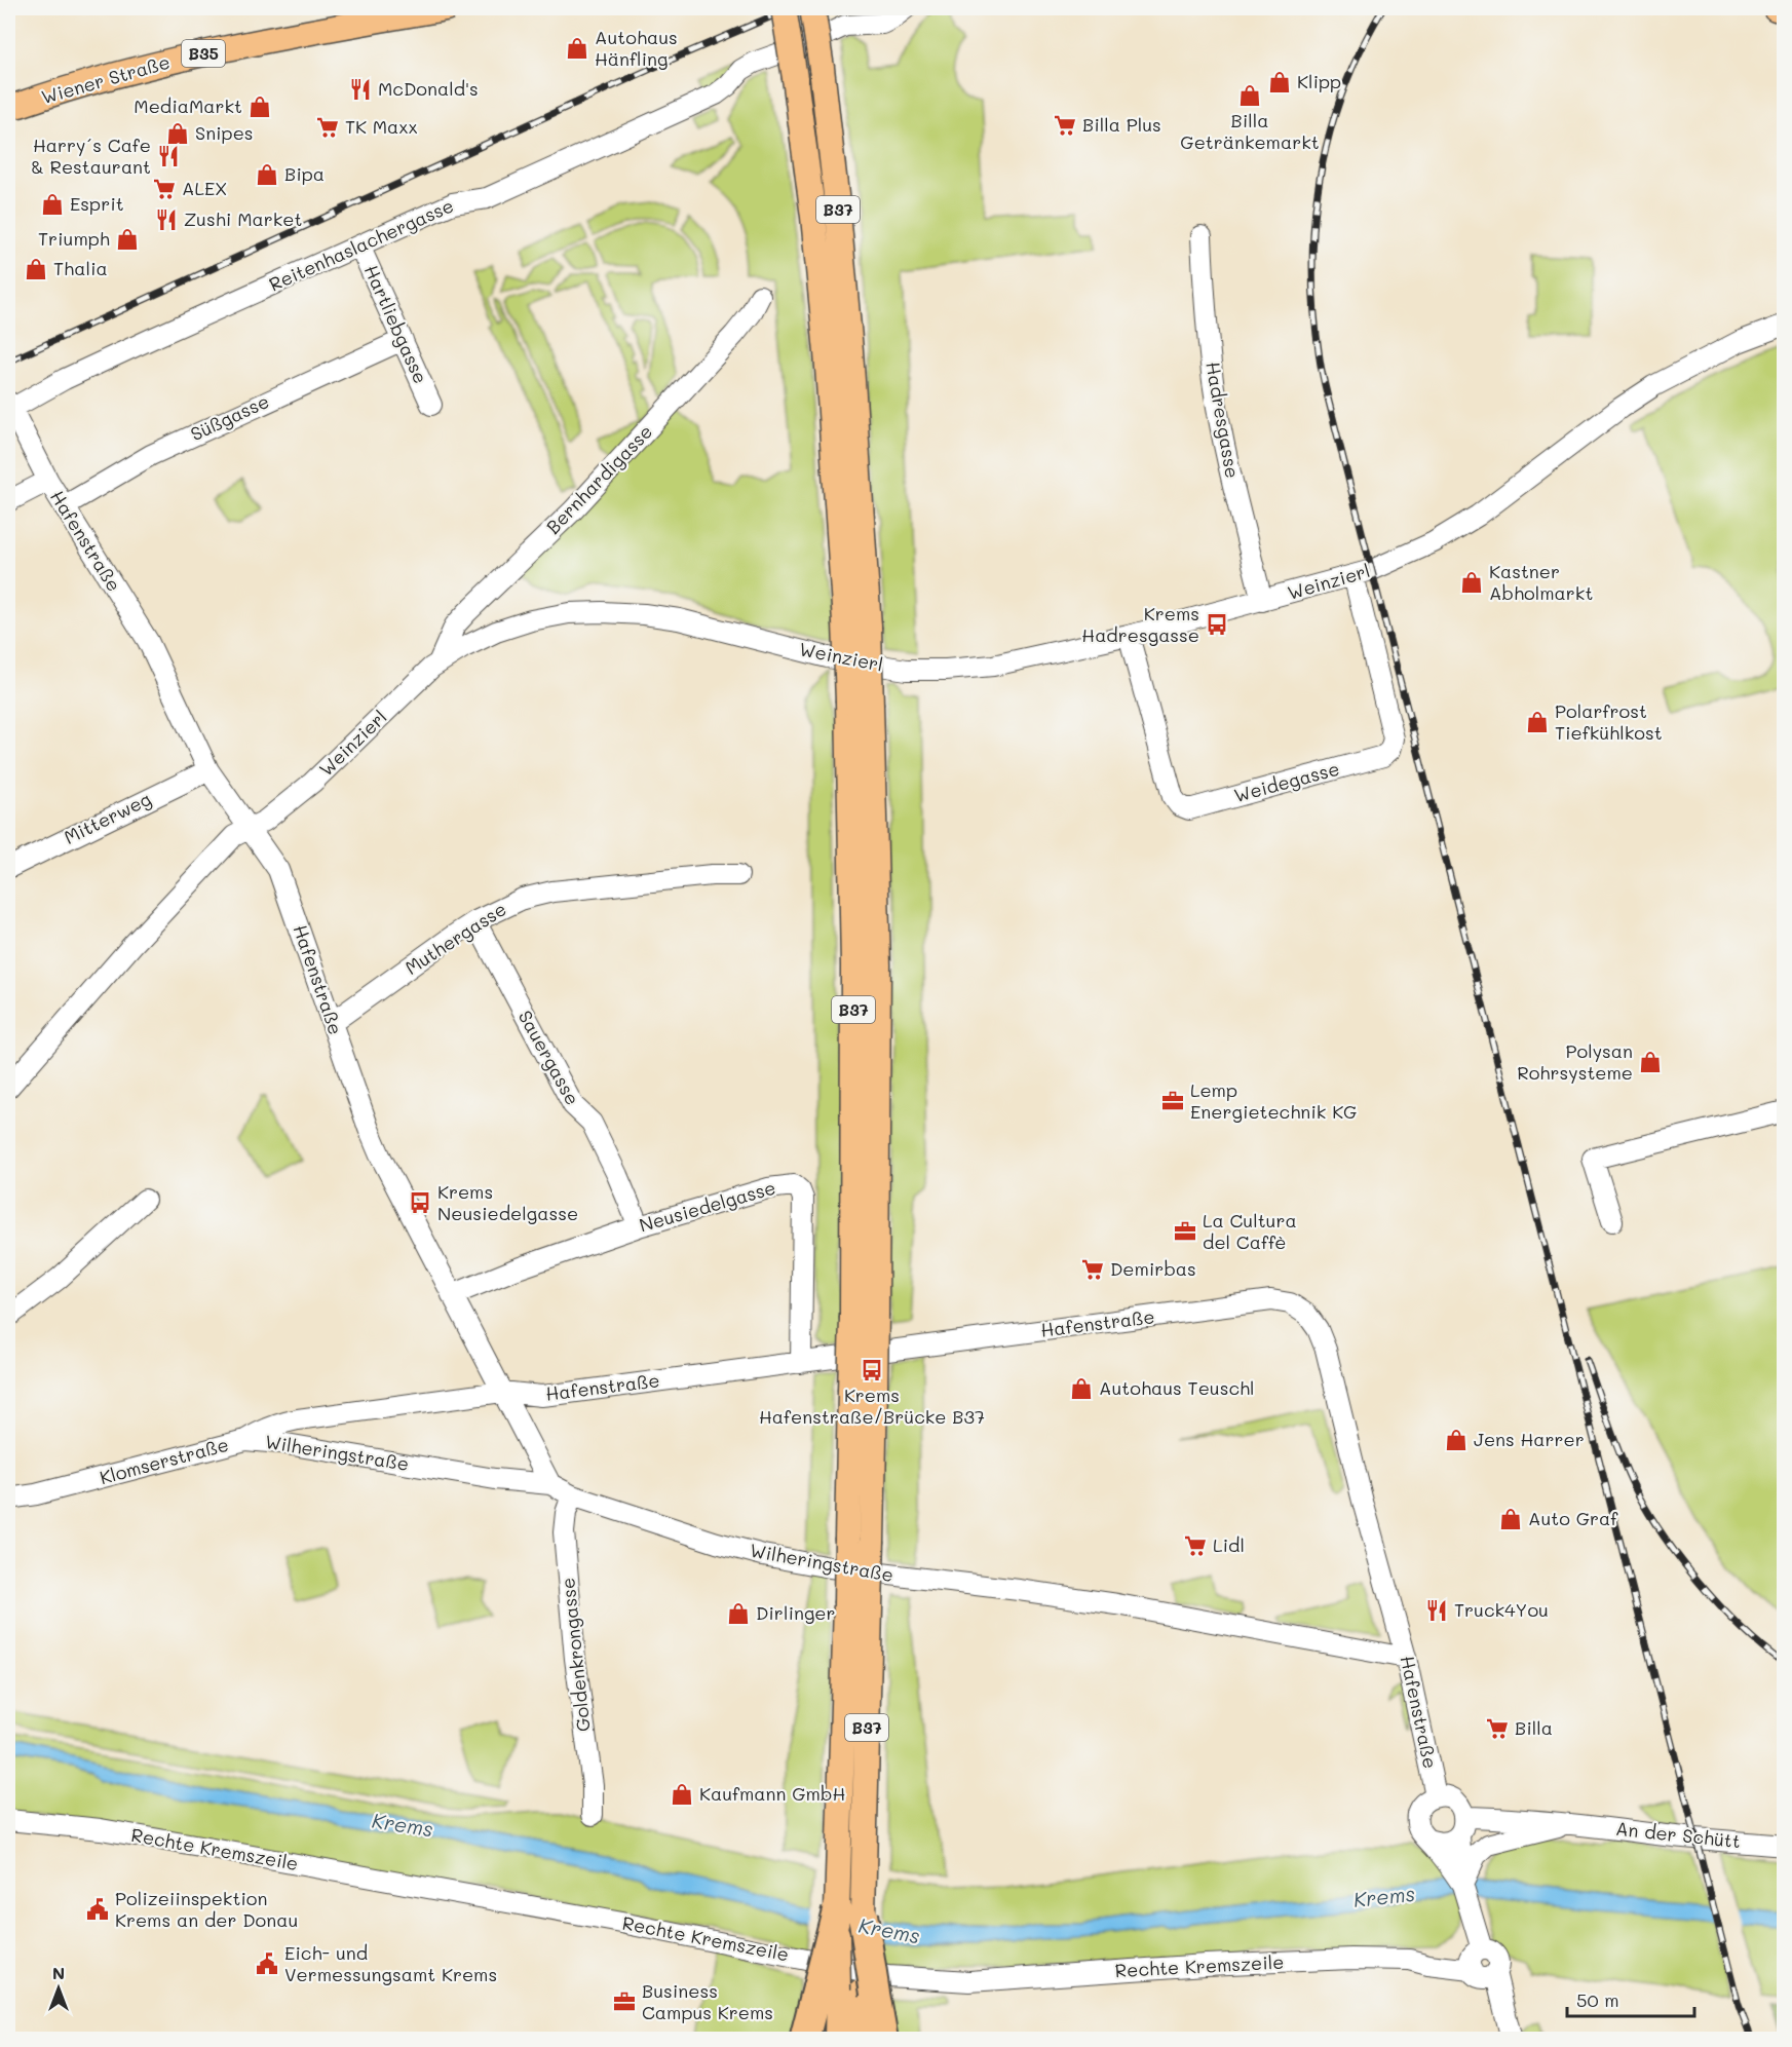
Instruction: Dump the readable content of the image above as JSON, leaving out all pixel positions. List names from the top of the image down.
{
  "streets": {
    "main road": ["B35", "Wiener Straße", "B37"],
    "street": [
      "Reitenhaslachergasse",
      "Hartliebgasse",
      "Süßgasse",
      "Hadresgasse",
      "Bernhardigasse",
      "Hafenstraße",
      "Weinzierl",
      "Weidegasse",
      "Mitterweg",
      "Muthergasse",
      "Sauergasse",
      "Neusiedelgasse",
      "Wilheringstraße",
      "Klomserstraße",
      "Goldenkrongasse",
      "An der Schütt",
      "Rechte Kremszeile"
    ]
  },
  "crossings": [
    ["Reitenhaslachergasse", "Hartliebgasse"],
    ["Reitenhaslachergasse", "Hafenstraße"],
    ["Hartliebgasse", "Süßgasse"],
    ["Süßgasse", "Hafenstraße"],
    ["Hadresgasse", "Weinzierl"],
    ["Bernhardigasse", "Weinzierl"],
    ["Hafenstraße", "Weinzierl"],
    ["Hafenstraße", "Mitterweg"],
    ["Hafenstraße", "Muthergasse"],
    ["Hafenstraße", "Neusiedelgasse"],
    ["Hafenstraße", "Wilheringstraße"],
    ["Hafenstraße", "Klomserstraße"],
    ["Hafenstraße", "An der Schütt"],
    ["Weinzierl", "Weidegasse"],
    ["Muthergasse", "Sauergasse"],
    ["Sauergasse", "Neusiedelgasse"],
    ["Wilheringstraße", "Klomserstraße"],
    ["Wilheringstraße", "Goldenkrongasse"]
  ],
  "water": ["Krems"],
  "places": {
    "shop": [
      "Autohaus Hänfling",
      "Klipp",
      "Billa Getränkemarkt",
      "MediaMarkt",
      "Snipes",
      "Bipa",
      "Esprit",
      "Triumph",
      "Thalia",
      "Kastner Abholmarkt",
      "Polarfrost Tiefkühlkost",
      "Polysan Rohrsysteme",
      "Autohaus Teuschl",
      "Jens Harrer",
      "Auto Graf",
      "Dirlinger",
      "Kaufmann GmbH"
    ],
    "restaurant": [
      "McDonald's",
      "Harry´s Cafe & Restaurant",
      "Zushi Market",
      "Truck4You"
    ],
    "supermarket": [
      "Billa Plus",
      "TK Maxx",
      "ALEX",
      "Demirbas",
      "Lidl",
      "Billa"
    ],
    "bus stop": ["Krems Hadresgasse", "Krems Neusiedelgasse", "Krems Hafenstraße/Brücke B37"],
    "office": ["Lemp Energietechnik KG", "La Cultura del Caffè", "Business Campus Krems"],
    "public building": ["Polizeiinspektion Krems an der Donau", "Eich- und Vermessungsamt Krems"]
  },
  "scale_bar": "50 m",
  "north": "top"
}
